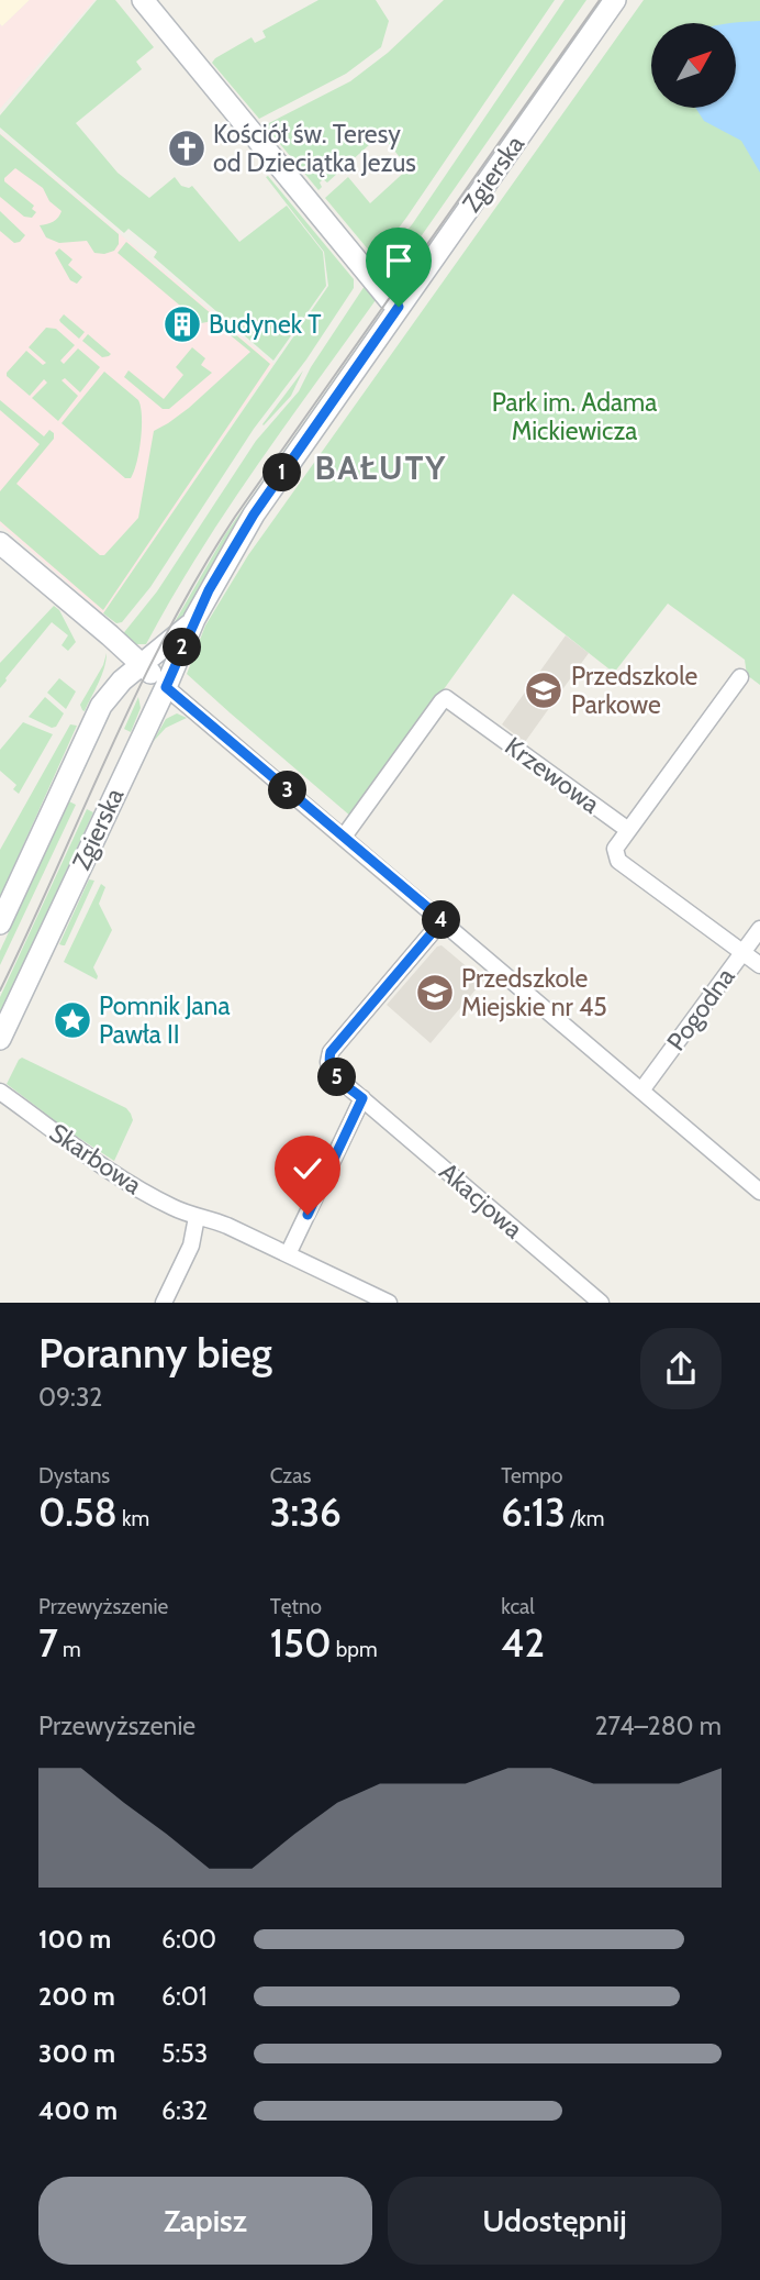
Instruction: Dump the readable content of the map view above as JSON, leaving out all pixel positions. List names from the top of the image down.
{
  "streets": {
    "main road": ["Zgierska"],
    "street": [
      "Krzewowa",
      "Pogodna",
      "Skarbowa",
      "Akacjowa"
    ]
  },
  "districts": ["BAŁUTY"],
  "parks": ["Park im. Adama Mickiewicza"],
  "places": {
    "church": ["Kościół św. Teresy od Dzieciątka Jezus"],
    "building": ["Budynek T"],
    "school or university": ["Przedszkole Parkowe", "Przedszkole Miejskie nr 45"],
    "place": ["Pomnik Jana Pawła II"]
  },
  "north": "top right",
  "page": {
    "pins": [
      "1",
      "2",
      "3",
      "4",
      "5"
    ],
    "heading": ["Poranny bieg", "09:32"],
    "stats": [
      ["Dystans", "0.58 km"],
      ["Czas", "3:36"],
      ["Tempo", "6:13 /km"],
      ["Przewyższenie", "7 m"],
      ["Tętno", "150 bpm"],
      ["kcal", "42"]
    ],
    "chart": ["Przewyższenie", "274–280 m"],
    "list": [
      {
        "name": "100 m",
        "note": "6:00"
      },
      {
        "name": "200 m",
        "note": "6:01"
      },
      {
        "name": "300 m",
        "note": "5:53"
      },
      {
        "name": "400 m",
        "note": "6:32"
      }
    ],
    "buttons": ["Zapisz", "Udostępnij"]
  }
}
